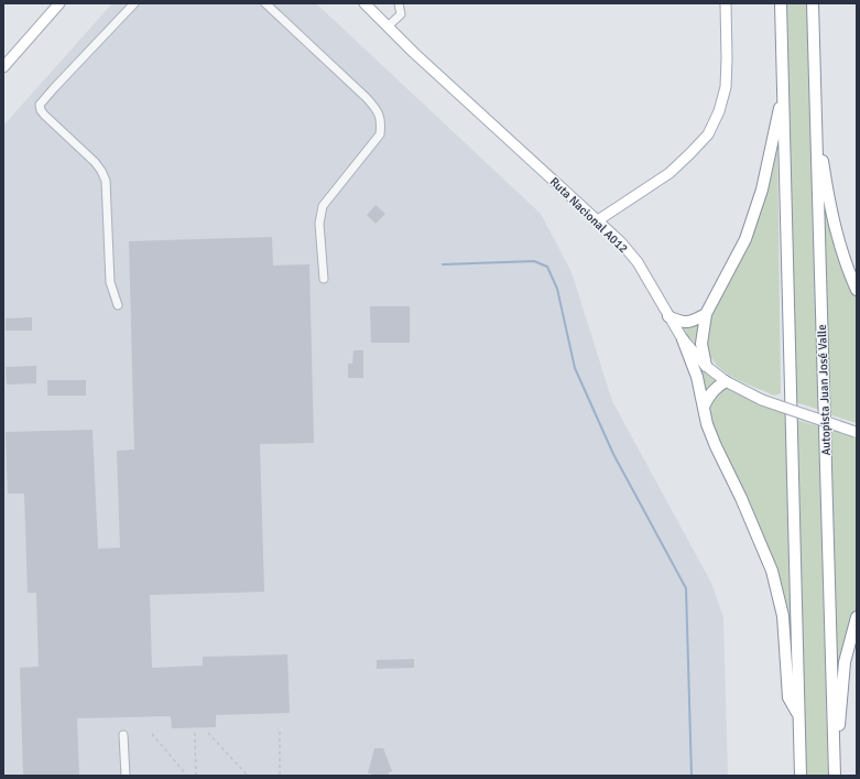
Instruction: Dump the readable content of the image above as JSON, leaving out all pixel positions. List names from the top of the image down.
{
  "streets": {
    "highway": ["Autopista Juan José Valle"],
    "main road": ["Ruta Nacional A012"]
  }
}
